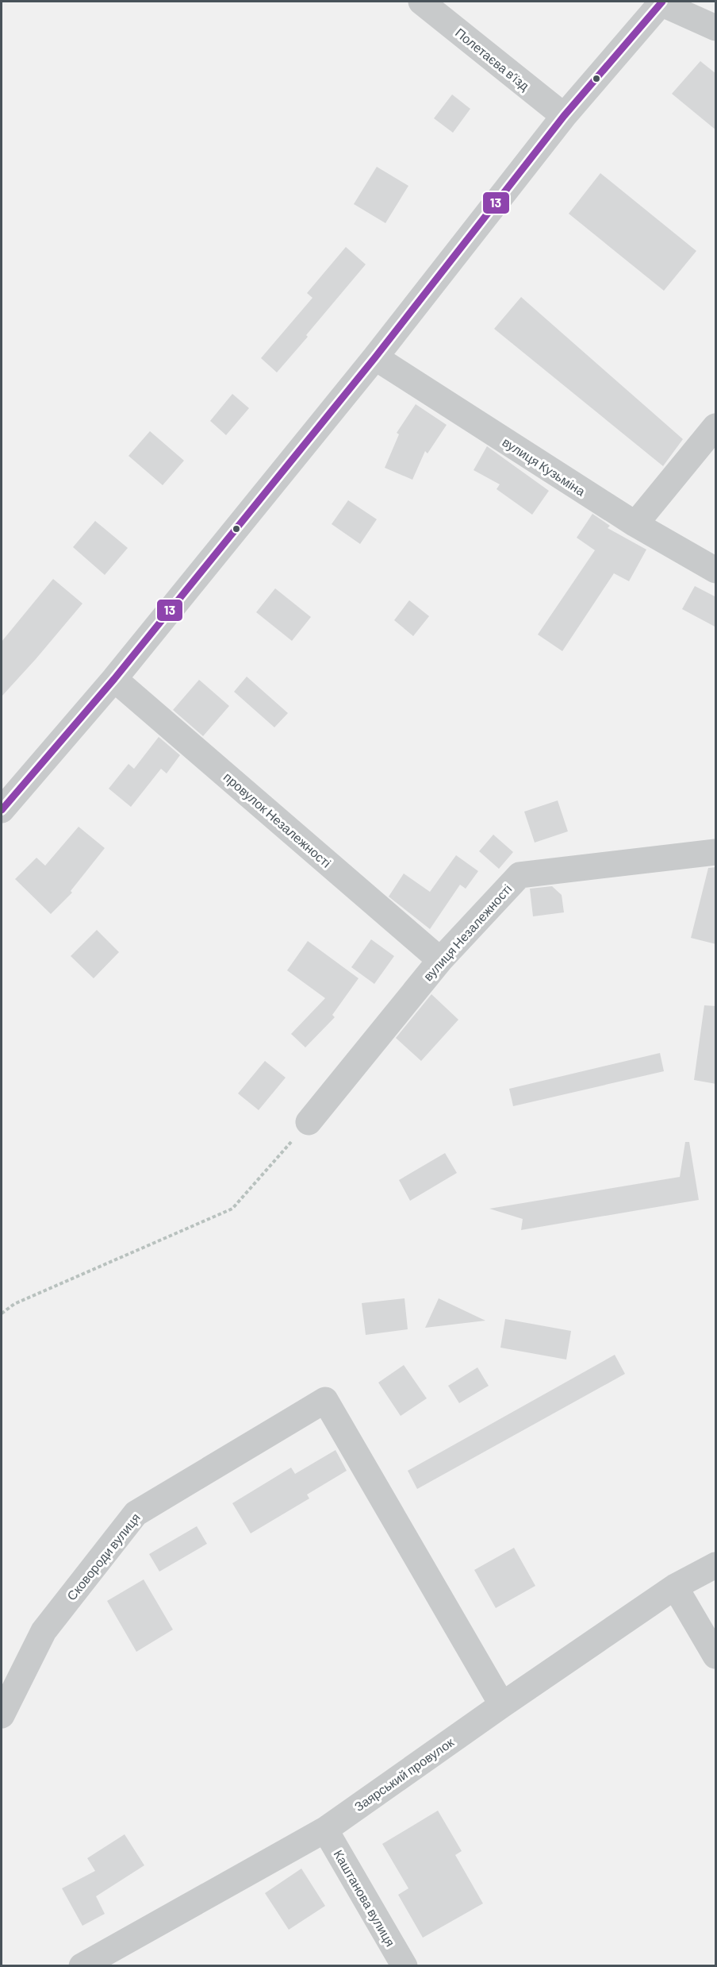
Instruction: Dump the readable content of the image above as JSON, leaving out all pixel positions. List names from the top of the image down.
{
  "streets": {
    "street": [
      "Полетаєва в’їзд",
      "вулиця Кузьміна",
      "провулок Незалежності",
      "вулиця Незалежності",
      "Сковороди вулиця",
      "Заярський провулок",
      "Каштанова вулиця"
    ]
  },
  "crossings": [
    ["провулок Незалежності", "вулиця Незалежності"],
    ["Сковороди вулиця", "Заярський провулок"],
    ["Заярський провулок", "Каштанова вулиця"]
  ],
  "lines": ["transit line 13"]
}
